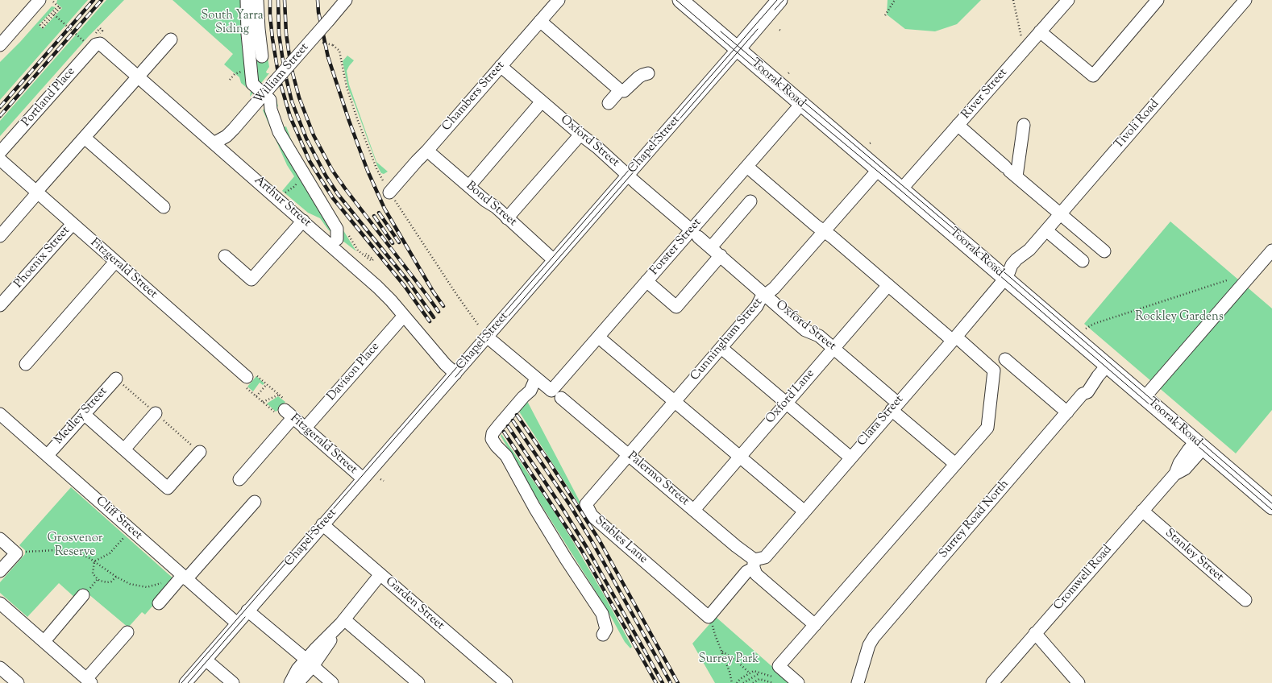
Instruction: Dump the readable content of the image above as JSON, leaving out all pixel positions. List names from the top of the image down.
{
  "streets": {
    "main road": ["Toorak Road", "Chapel Street"],
    "street": [
      "William Street",
      "River Street",
      "Chambers Street",
      "Portland Place",
      "Tivoli Road",
      "Oxford Street",
      "Arthur Street",
      "Bond Street",
      "Forster Street",
      "Phoenix Street",
      "Fitzgerald Street",
      "Cunningham Street",
      "Davison Place",
      "Oxford Lane",
      "Medley Street",
      "Clara Street",
      "Palermo Street",
      "Cliff Street",
      "Surrey Road North",
      "Stables Lane",
      "Stanley Street",
      "Cromwell Road",
      "Garden Street"
    ]
  },
  "crossings": [
    ["William Street", "Arthur Street"],
    ["Toorak Road", "River Street"],
    ["Toorak Road", "Tivoli Road"],
    ["Toorak Road", "Chapel Street"],
    ["Toorak Road", "Forster Street"],
    ["Toorak Road", "Cunningham Street"],
    ["Toorak Road", "Clara Street"],
    ["Toorak Road", "Surrey Road North"],
    ["Toorak Road", "Cromwell Road"],
    ["Chambers Street", "Oxford Street"],
    ["Chambers Street", "Bond Street"],
    ["Portland Place", "Arthur Street"],
    ["Tivoli Road", "Clara Street"],
    ["Oxford Street", "Chapel Street"],
    ["Oxford Street", "Forster Street"],
    ["Oxford Street", "Cunningham Street"],
    ["Oxford Street", "Oxford Lane"],
    ["Oxford Street", "Clara Street"],
    ["Chapel Street", "Arthur Street"],
    ["Chapel Street", "Bond Street"],
    ["Chapel Street", "Fitzgerald Street"],
    ["Chapel Street", "Cliff Street"],
    ["Chapel Street", "Garden Street"],
    ["Arthur Street", "Davison Place"],
    ["Phoenix Street", "Fitzgerald Street"],
    ["Fitzgerald Street", "Davison Place"],
    ["Cunningham Street", "Palermo Street"],
    ["Cunningham Street", "Stables Lane"],
    ["Oxford Lane", "Palermo Street"],
    ["Medley Street", "Cliff Street"],
    ["Clara Street", "Palermo Street"],
    ["Clara Street", "Stables Lane"],
    ["Palermo Street", "Stables Lane"],
    ["Stanley Street", "Cromwell Road"]
  ],
  "parks": [
    "South Yarra Siding",
    "Rockley Gardens",
    "Grosvenor Reserve",
    "Surrey Park"
  ]
}
